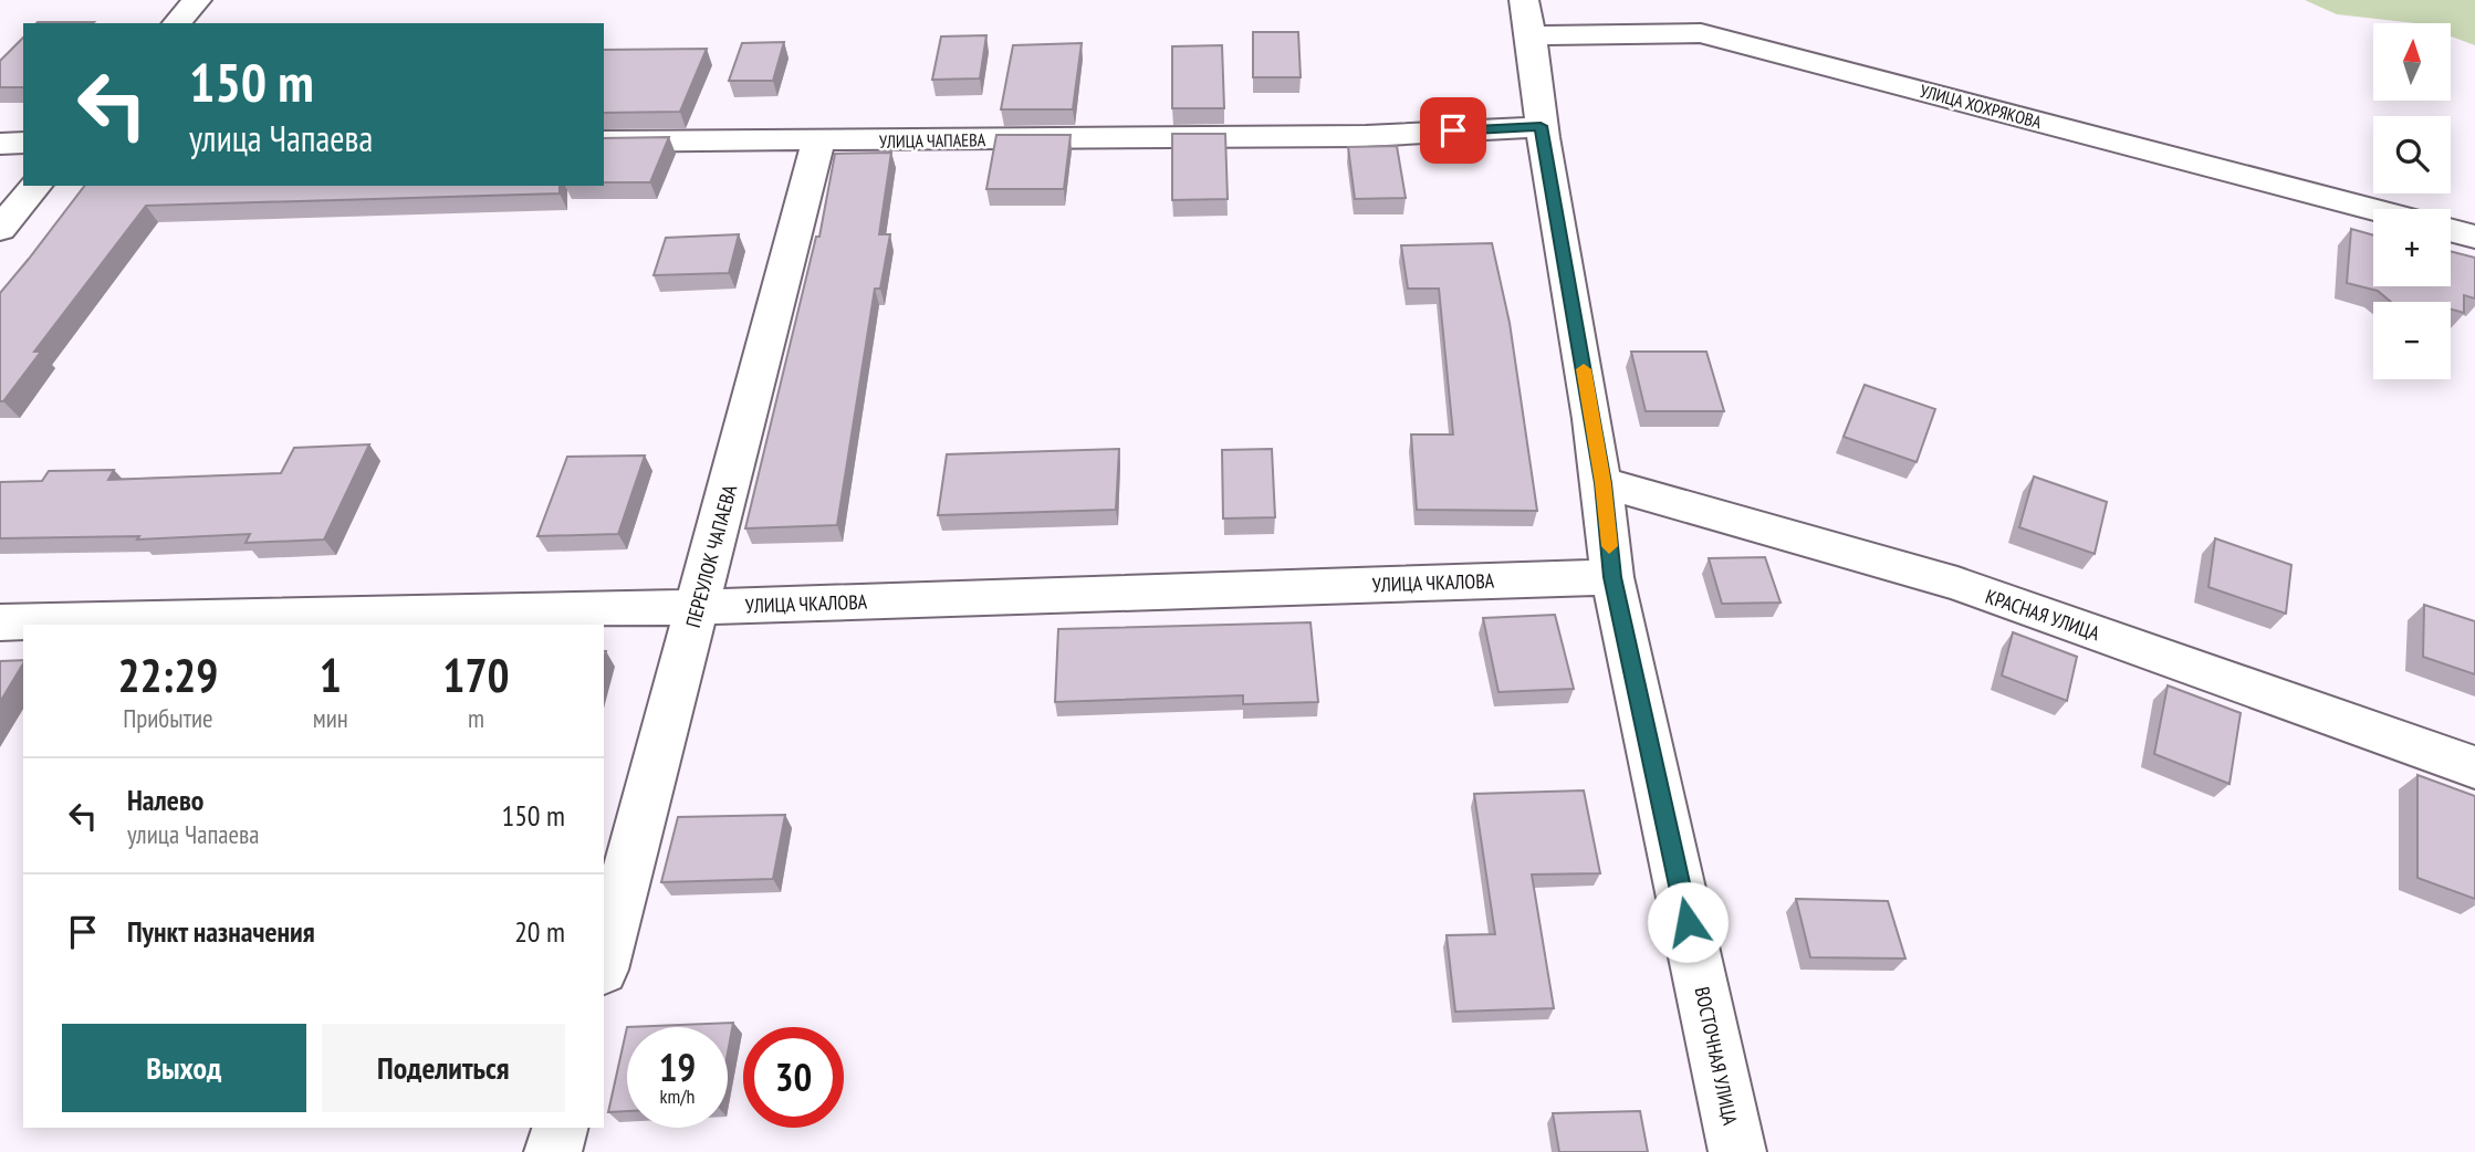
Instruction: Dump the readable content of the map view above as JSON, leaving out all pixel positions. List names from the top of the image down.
{
  "streets": {
    "street": [
      "УЛИЦА ХОХРЯКОВА",
      "УЛИЦА ЧАПАЕВА",
      "ПЕРЕУЛОК ЧАПАЕВА",
      "УЛИЦА ЧКАЛОВА",
      "КРАСНАЯ УЛИЦА",
      "ВОСТОЧНАЯ УЛИЦА"
    ]
  },
  "crossings": [
    ["УЛИЦА ХОХРЯКОВА", "ВОСТОЧНАЯ УЛИЦА"],
    ["УЛИЦА ЧАПАЕВА", "ПЕРЕУЛОК ЧАПАЕВА"],
    ["УЛИЦА ЧАПАЕВА", "ВОСТОЧНАЯ УЛИЦА"],
    ["ПЕРЕУЛОК ЧАПАЕВА", "УЛИЦА ЧКАЛОВА"],
    ["УЛИЦА ЧКАЛОВА", "ВОСТОЧНАЯ УЛИЦА"],
    ["КРАСНАЯ УЛИЦА", "ВОСТОЧНАЯ УЛИЦА"]
  ],
  "north": "top",
  "page": {
    "map_buttons": ["+", "−"],
    "turn": ["150 m", "улица Чапаева"],
    "eta": [
      "22:29",
      "Прибытие",
      "1",
      "мин",
      "170",
      "m"
    ],
    "list": [
      {
        "name": "Налево",
        "note": "улица Чапаева",
        "value": "150 m"
      },
      {
        "name": "Пункт назначения",
        "value": "20 m"
      }
    ],
    "buttons": ["Выход", "Поделиться"],
    "speed": "19 km/h",
    "limit": "30"
  }
}
